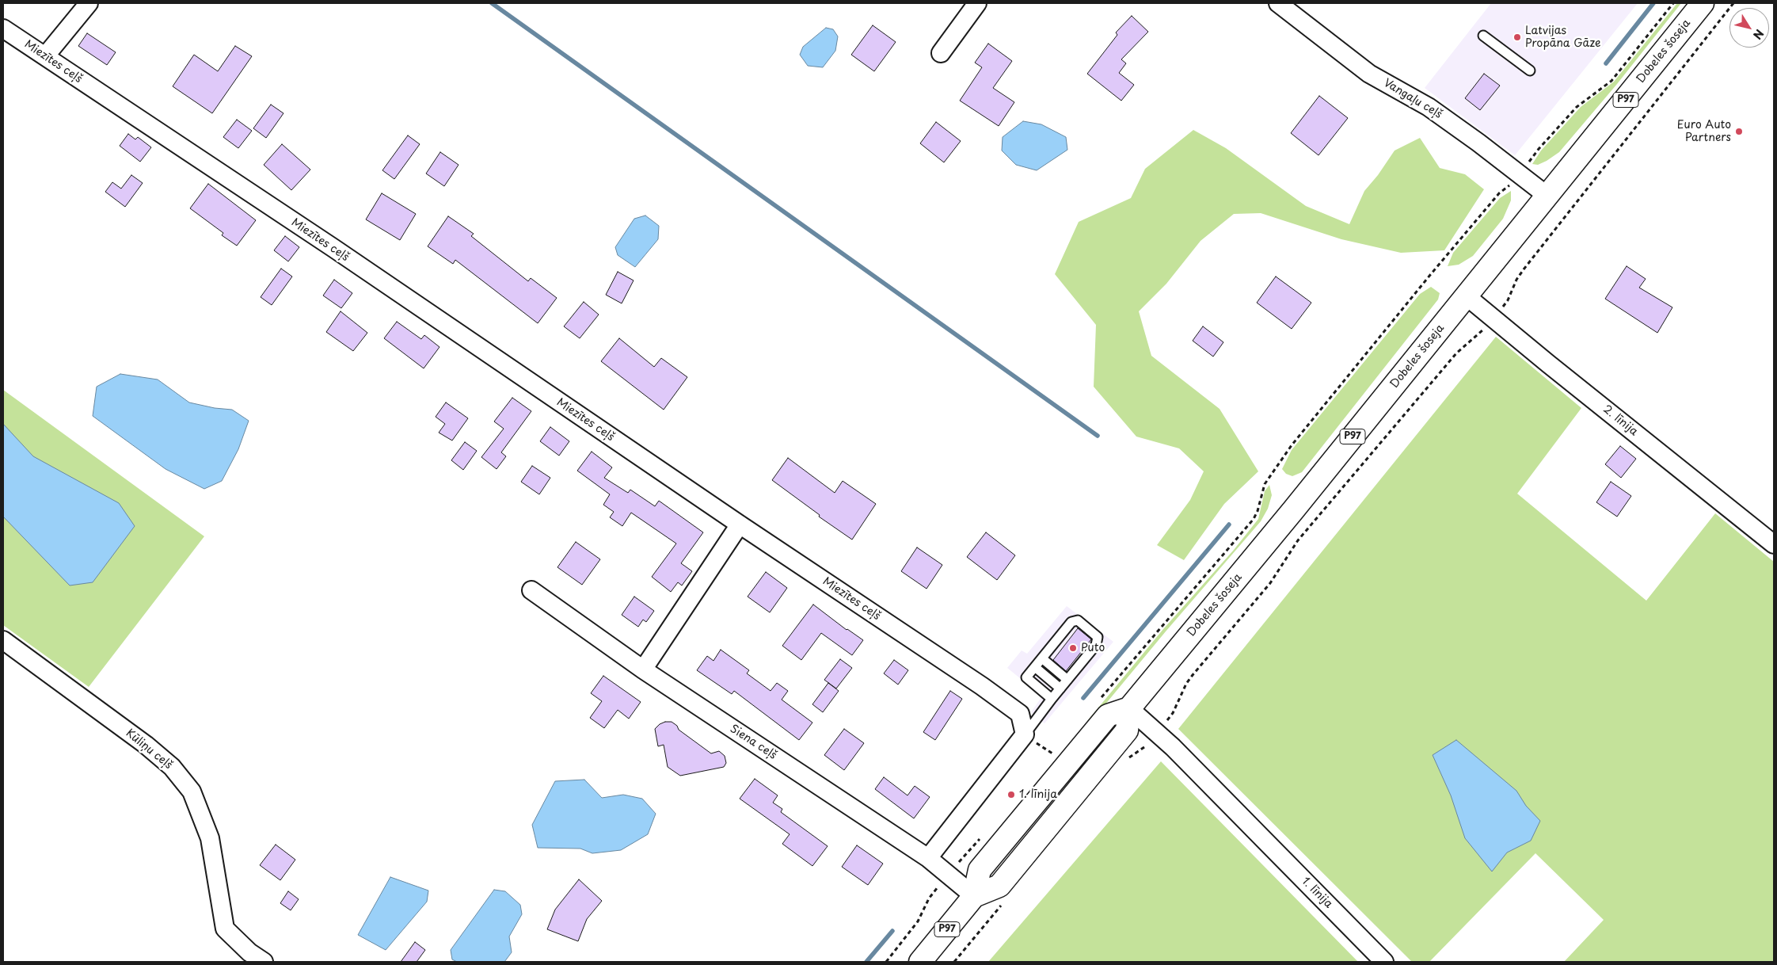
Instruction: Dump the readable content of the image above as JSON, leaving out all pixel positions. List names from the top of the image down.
{
  "streets": {
    "main road": ["Dobeles šoseja", "P97"],
    "street": [
      "Miezītes ceļš",
      "Vangaļu ceļš",
      "2. līnija",
      "Siena ceļš",
      "Kūliņu ceļš",
      "1. līnija"
    ]
  },
  "crossings": [
    ["Dobeles šoseja", "Vangaļu ceļš"],
    ["Dobeles šoseja", "P97"],
    ["Dobeles šoseja", "2. līnija"],
    ["Dobeles šoseja", "1. līnija"],
    ["P97", "Siena ceļš"],
    ["P97", "1. līnija"]
  ],
  "places": [
    "Latvijas Propāna Gāze",
    "Euro Auto Partners",
    "Puto",
    "1. līnija"
  ],
  "north": "bottom right"
}
